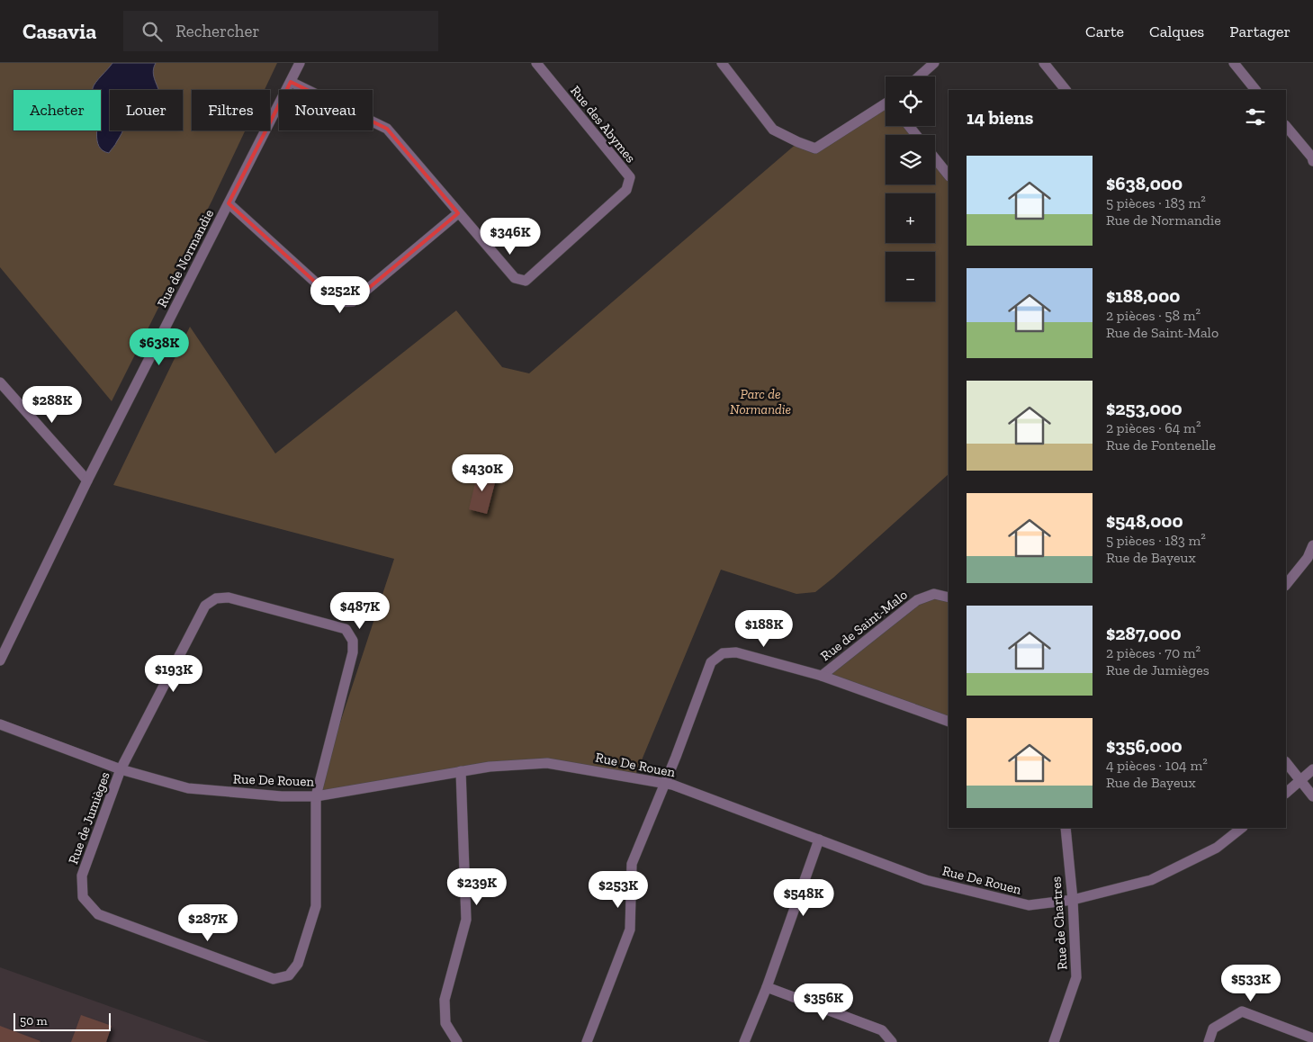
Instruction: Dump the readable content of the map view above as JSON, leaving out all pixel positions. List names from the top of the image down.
{
  "streets": {
    "street": [
      "Rue des Abymes",
      "Rue de Normandie",
      "Rue de Saint-Malo",
      "Rue De Rouen",
      "Rue de Jumièges",
      "Rue de Chartres"
    ]
  },
  "crossings": [
    ["Rue des Abymes", "Rue de Normandie"],
    ["Rue de Saint-Malo", "Rue De Rouen"],
    ["Rue De Rouen", "Rue de Jumièges"],
    ["Rue De Rouen", "Rue de Chartres"]
  ],
  "parks": ["Parc de Normandie"],
  "scale_bar": "50 m",
  "page": {
    "header": "Casavia",
    "search": "Rechercher",
    "nav": ["Carte", "Calques", "Partager"],
    "map_buttons": ["+", "−"],
    "chip": [
      "Acheter",
      "Louer",
      "Filtres",
      "Nouveau"
    ],
    "heading": "14 biens",
    "list": [
      {
        "name": "$638,000",
        "note": "5 pièces · 183 m² · Rue de Normandie"
      },
      {
        "name": "$188,000",
        "note": "2 pièces · 58 m² · Rue de Saint-Malo"
      },
      {
        "name": "$253,000",
        "note": "2 pièces · 64 m² · Rue de Fontenelle"
      },
      {
        "name": "$548,000",
        "note": "5 pièces · 183 m² · Rue de Bayeux"
      },
      {
        "name": "$287,000",
        "note": "2 pièces · 70 m² · Rue de Jumièges"
      },
      {
        "name": "$356,000",
        "note": "4 pièces · 104 m² · Rue de Bayeux"
      }
    ],
    "price": [
      "$346K",
      "$252K",
      "$638K",
      "$288K",
      "$430K",
      "$487K",
      "$188K",
      "$193K",
      "$239K",
      "$253K",
      "$548K",
      "$287K",
      "$533K",
      "$356K"
    ],
    "scale": "50 m"
  }
}
